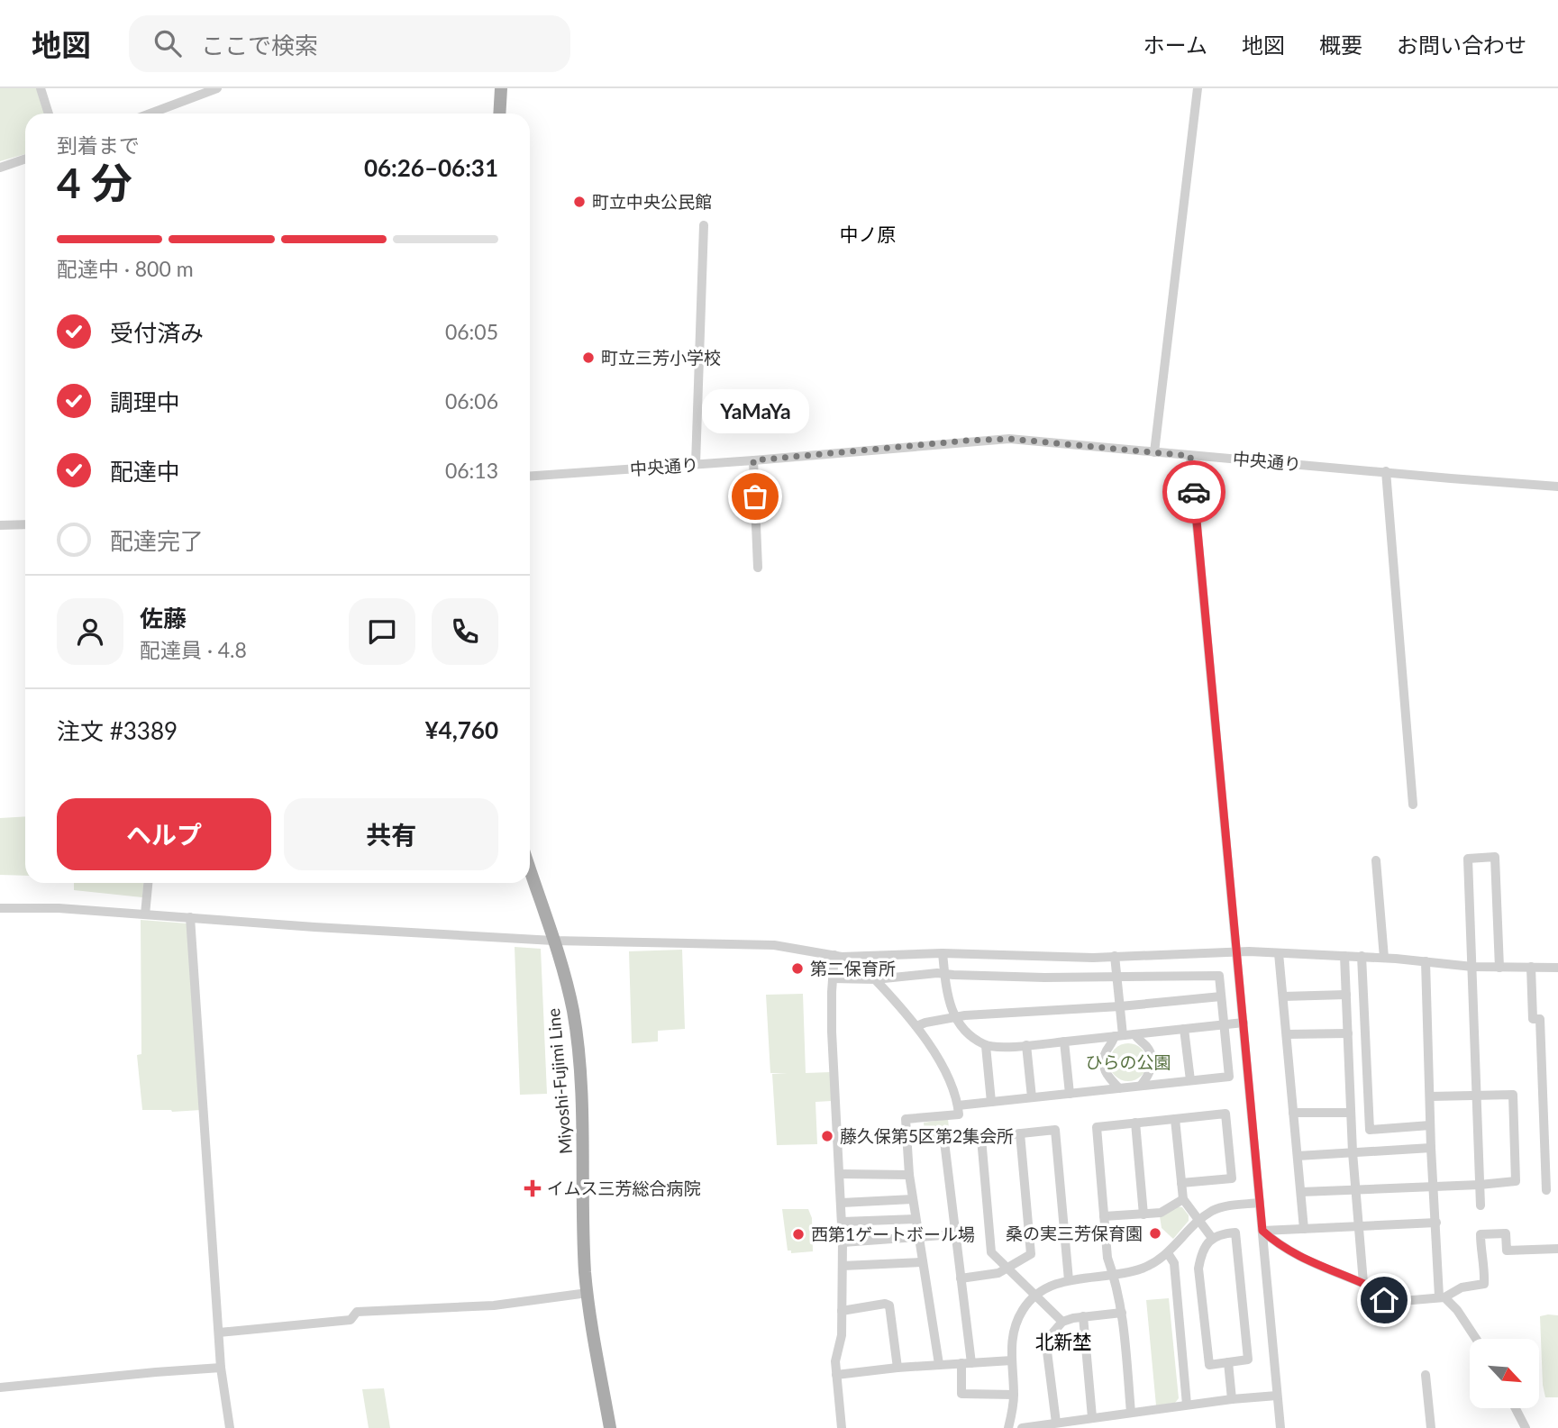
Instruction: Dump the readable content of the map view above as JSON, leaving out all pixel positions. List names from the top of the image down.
{
  "streets": {
    "main road": ["Miyoshi-Fujimi Line"],
    "street": ["中央通り"]
  },
  "districts": ["中ノ原", "北新埜"],
  "parks": ["ひらの公園"],
  "places": {
    "other": [
      "町立中央公民館",
      "町立三芳小学校",
      "YaMaYa",
      "第二保育所",
      "藤久保第5区第2集会所",
      "桑の実三芳保育園",
      "西第1ゲートボール場"
    ],
    "health": ["イムス三芳総合病院"]
  },
  "north": "bottom right",
  "page": {
    "header": "地図",
    "search": "ここで検索",
    "nav": [
      "ホーム",
      "地図",
      "概要",
      "お問い合わせ"
    ],
    "heading": ["4 分", "到着まで", "06:26–06:31"],
    "panel": [
      "佐藤",
      "配達員 · 4.8",
      "注文 #3389",
      "¥4,760"
    ],
    "bar": "配達中 · 800 m",
    "list": [
      ["受付済み", "06:05"],
      ["調理中", "06:06"],
      ["配達中", "06:13"],
      "配達完了"
    ],
    "bubble": "YaMaYa",
    "buttons": ["ヘルプ", "共有"]
  }
}
